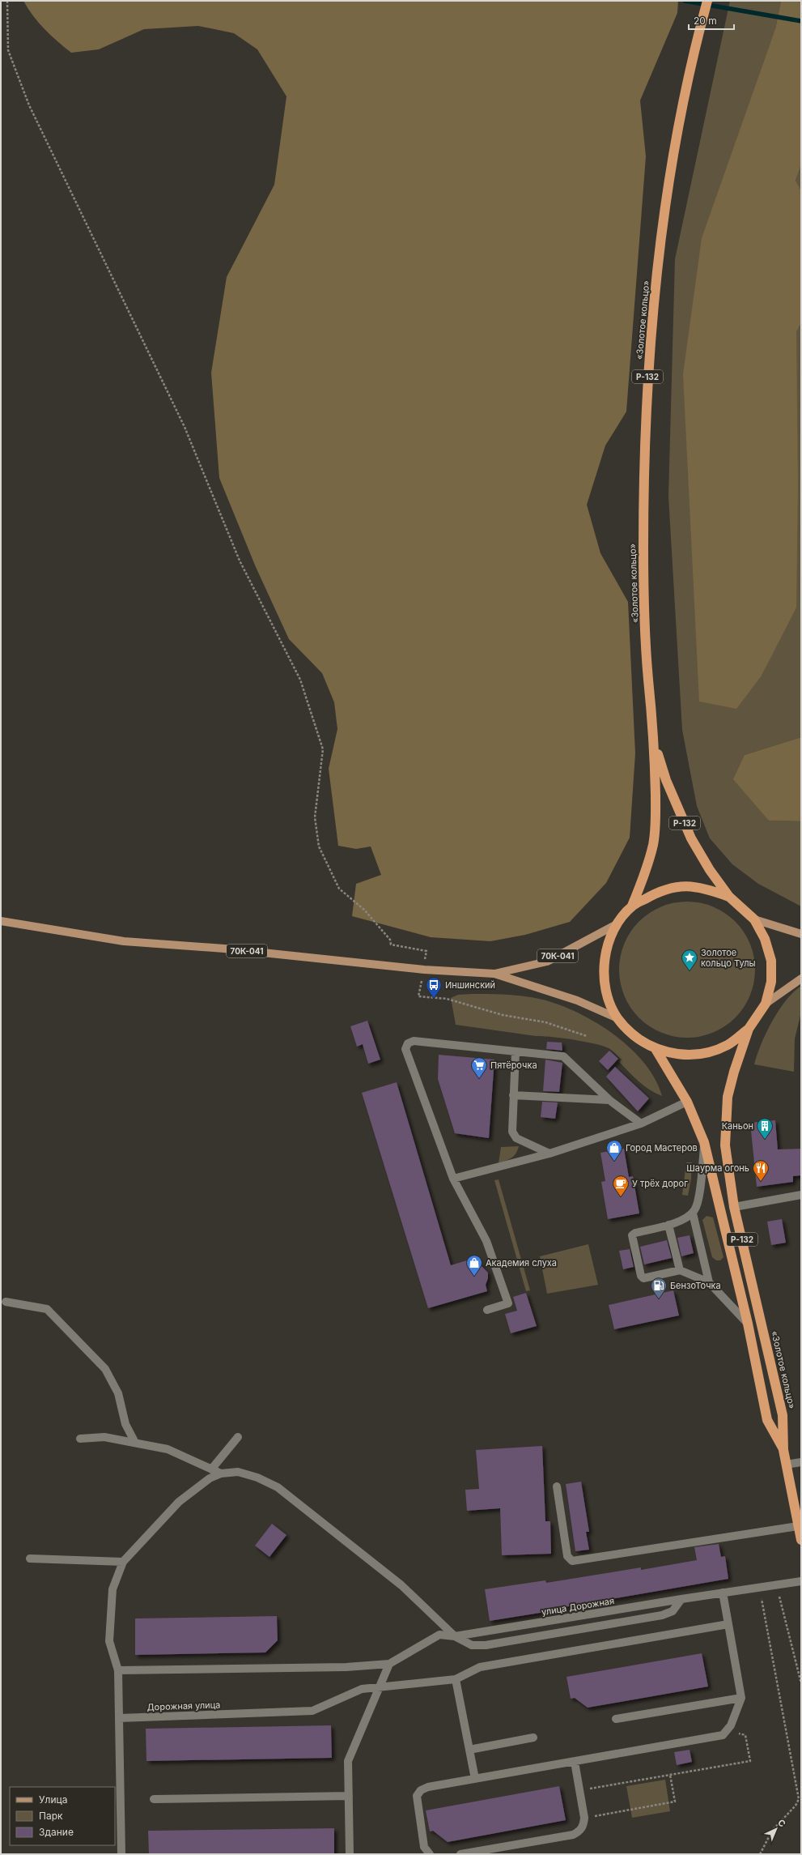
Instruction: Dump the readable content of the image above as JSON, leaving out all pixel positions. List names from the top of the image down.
{
  "streets": {
    "highway": ["«Золотое кольцо»", "Р-132"],
    "main road": ["70К-041"],
    "street": ["улица Дорожная", "Дорожная улица"]
  },
  "crossings": [
    ["«Золотое кольцо»", "Р-132"],
    ["«Золотое кольцо»", "70К-041"]
  ],
  "places": {
    "place": ["Золотое кольцо Тулы"],
    "bus stop": ["Иншинский"],
    "supermarket": ["Пятёрочка"],
    "building": ["Каньон"],
    "shop": ["Город Мастеров", "Академия слуха"],
    "restaurant": ["Шаурма огонь"],
    "cafe": ["У трёх дорог"],
    "fuel station": ["БензоТочка"]
  },
  "legend": ["Улица", "Парк", "Здание"],
  "scale_bar": "20 m",
  "north": "top right"
}
